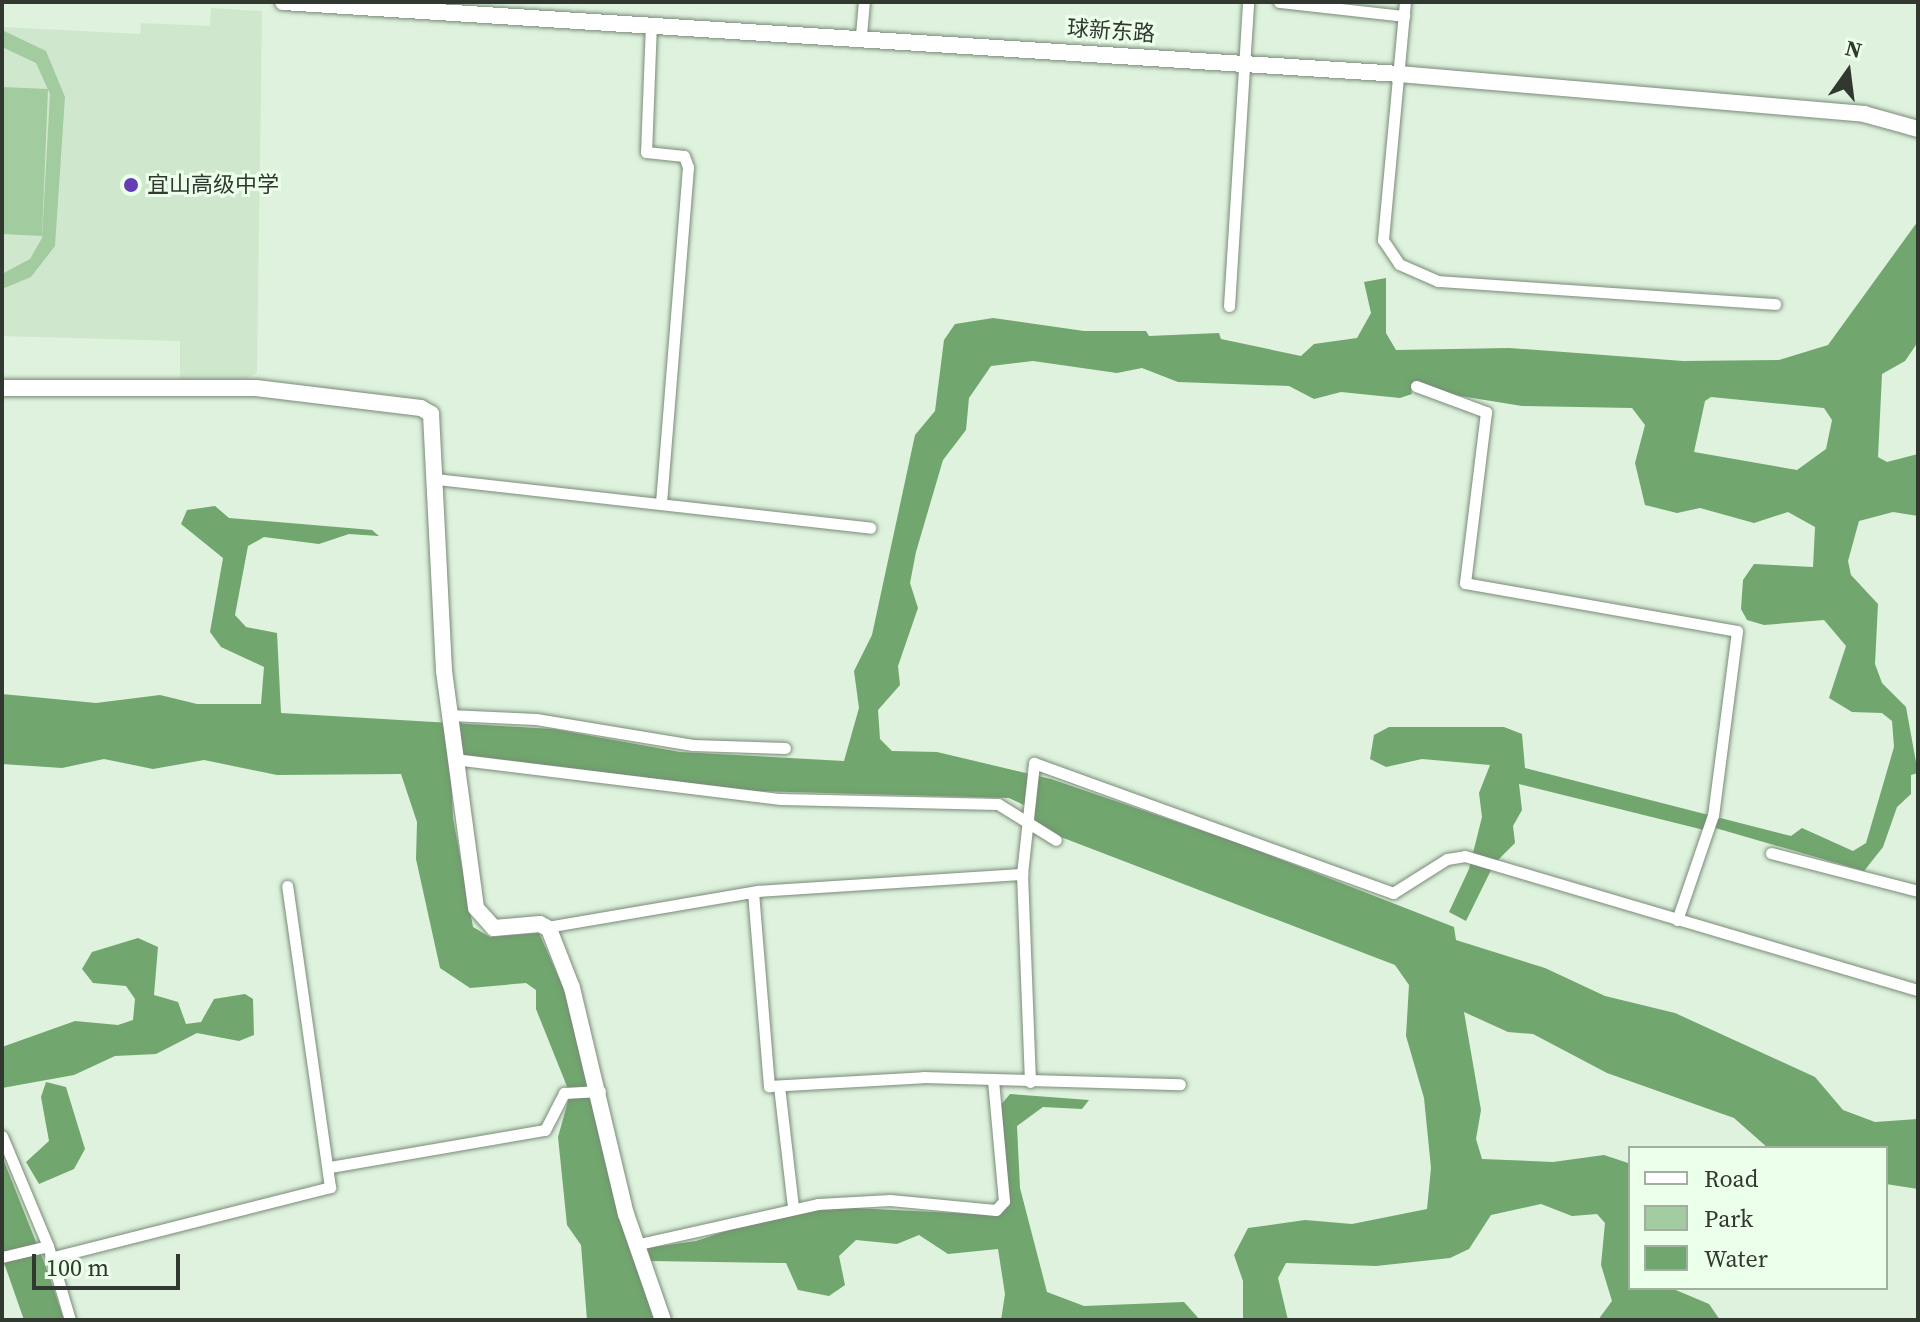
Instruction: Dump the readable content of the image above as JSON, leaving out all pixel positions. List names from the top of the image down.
{
  "streets": {
    "street": ["球新东路"]
  },
  "places": ["宜山高级中学"],
  "legend": ["Road", "Park", "Water"],
  "scale_bar": "100 m",
  "north": "top"
}
